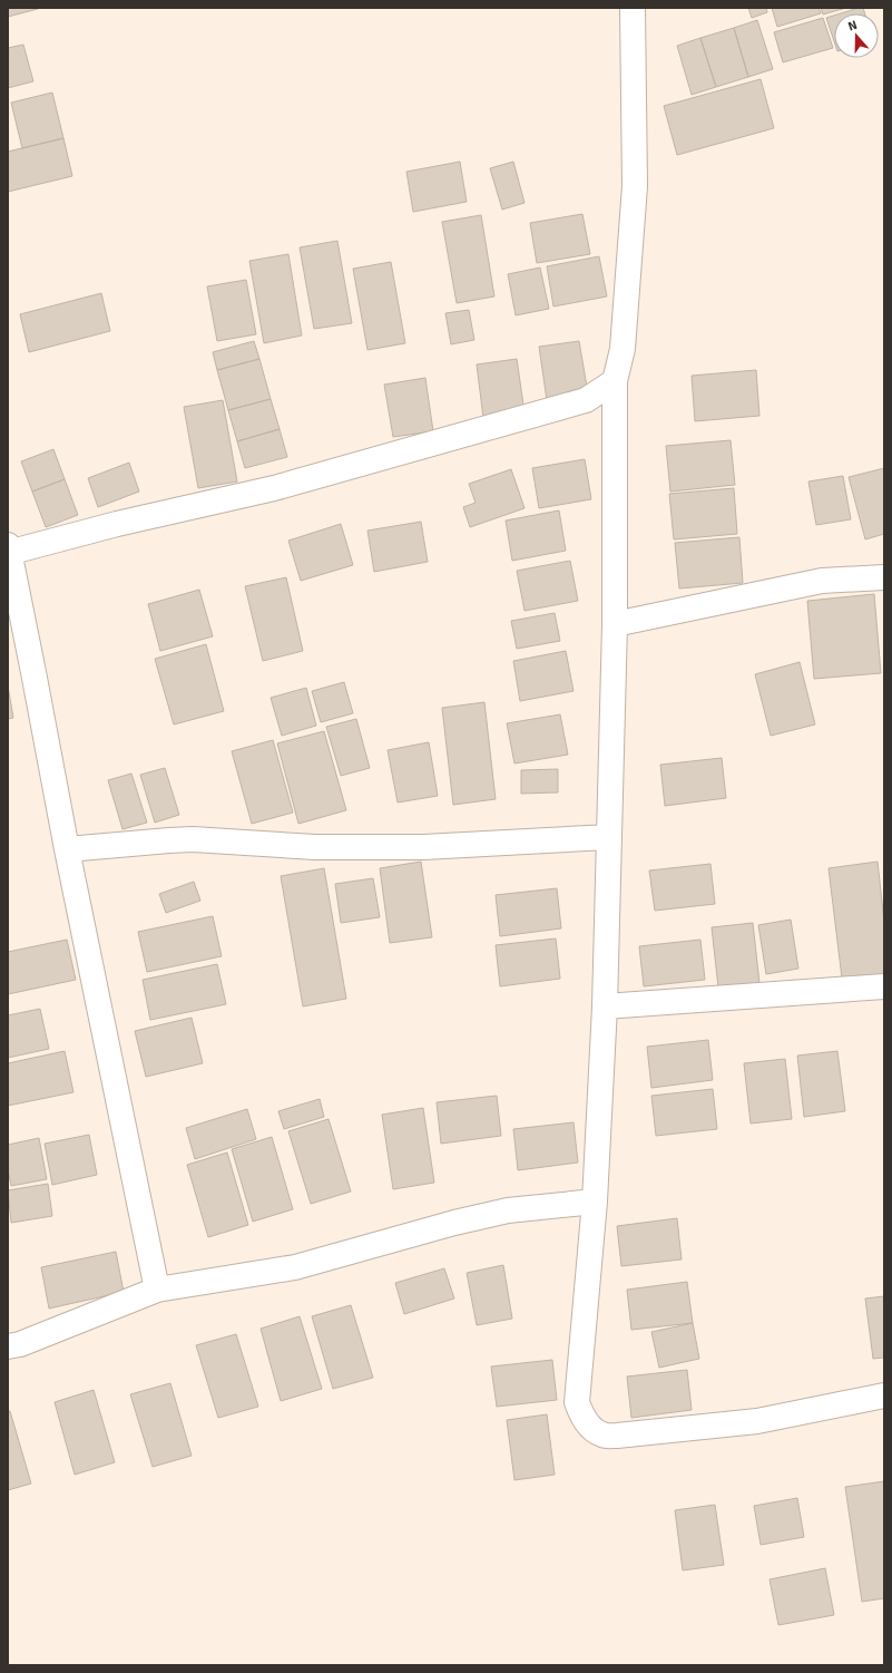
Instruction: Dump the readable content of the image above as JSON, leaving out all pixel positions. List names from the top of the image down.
{
  "north": "top"
}
